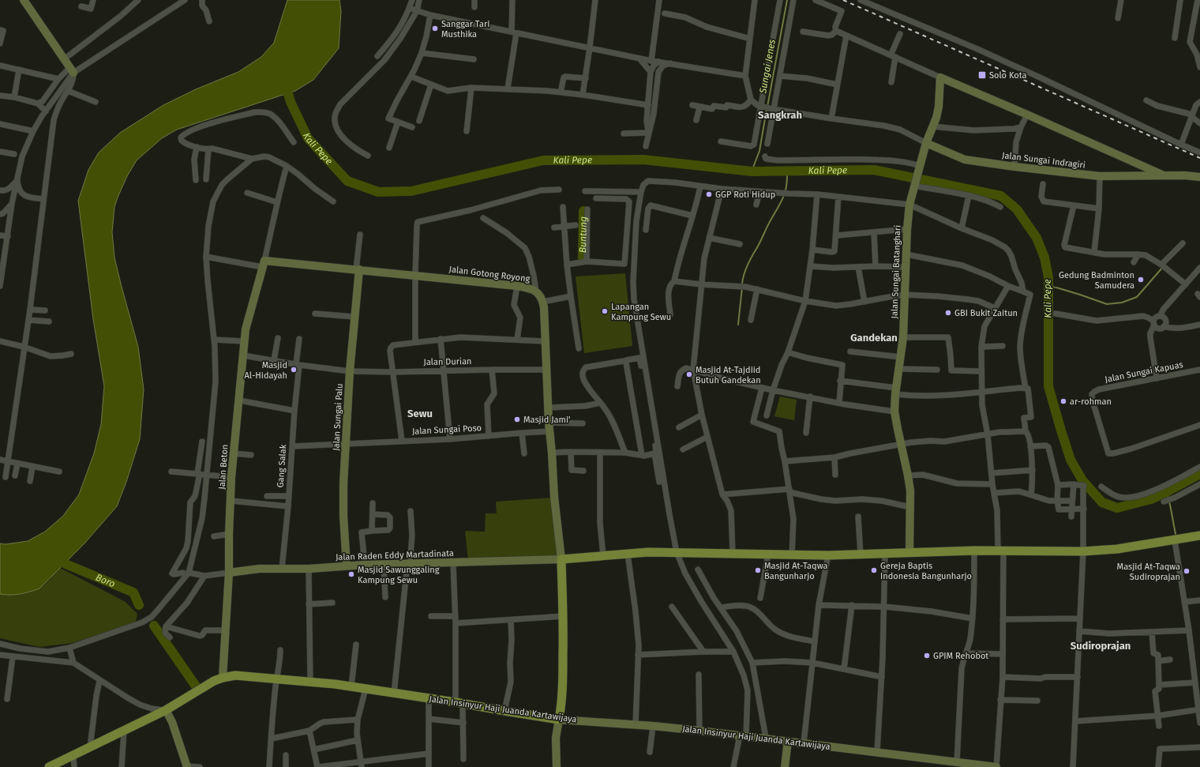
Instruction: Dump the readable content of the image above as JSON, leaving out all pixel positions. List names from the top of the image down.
{
  "streets": {
    "main road": [
      "Jalan Sungai Indragiri",
      "Jalan Sungai Batanghari",
      "Jalan Gotong Royong",
      "Jalan Sungai Palu",
      "Jalan Beton",
      "Jalan Raden Eddy Martadinata",
      "Jalan Insinyur Haji Juanda Kartawijaya"
    ],
    "street": [
      "Jalan Durian",
      "Jalan Sungai Kapuas",
      "Jalan Sungai Poso",
      "Gang Salak"
    ]
  },
  "crossings": [
    ["Jalan Sungai Indragiri", "Jalan Sungai Batanghari"],
    ["Jalan Gotong Royong", "Jalan Sungai Palu"],
    ["Jalan Gotong Royong", "Jalan Beton"],
    ["Jalan Durian", "Jalan Sungai Palu"],
    ["Jalan Durian", "Gang Salak"],
    ["Jalan Durian", "Jalan Beton"],
    ["Jalan Sungai Palu", "Jalan Sungai Poso"],
    ["Jalan Sungai Palu", "Jalan Raden Eddy Martadinata"],
    ["Jalan Sungai Poso", "Gang Salak"],
    ["Gang Salak", "Jalan Raden Eddy Martadinata"],
    ["Jalan Beton", "Jalan Raden Eddy Martadinata"],
    ["Jalan Beton", "Jalan Insinyur Haji Juanda Kartawijaya"]
  ],
  "districts": [
    "Sangkrah",
    "Gandekan",
    "Sewu",
    "Sudiroprajan"
  ],
  "water": [
    "Sungai Jenes",
    "Kali Pepe",
    "Buntung",
    "Boro"
  ],
  "places": {
    "other": [
      "Sanggar Tari Musthika",
      "GGP Roti Hidup",
      "Gedung Badminton Samudera",
      "Lapangan Kampung Sewu",
      "GBI Bukit Zaitun",
      "Masjid Al-Hidayah",
      "Masjid At-Tajdiid Butuh Gandekan",
      "ar-rohman",
      "Masjid Jami'",
      "Masjid At-Taqwa Bangunharjo",
      "Gereja Baptis Indonesia Bangunharjo",
      "Masjid At-Taqwa Sudiroprajan",
      "Masjid Sawunggaling Kampung Sewu",
      "GPIM Rehobot"
    ],
    "transit": ["Solo Kota"]
  }
}
